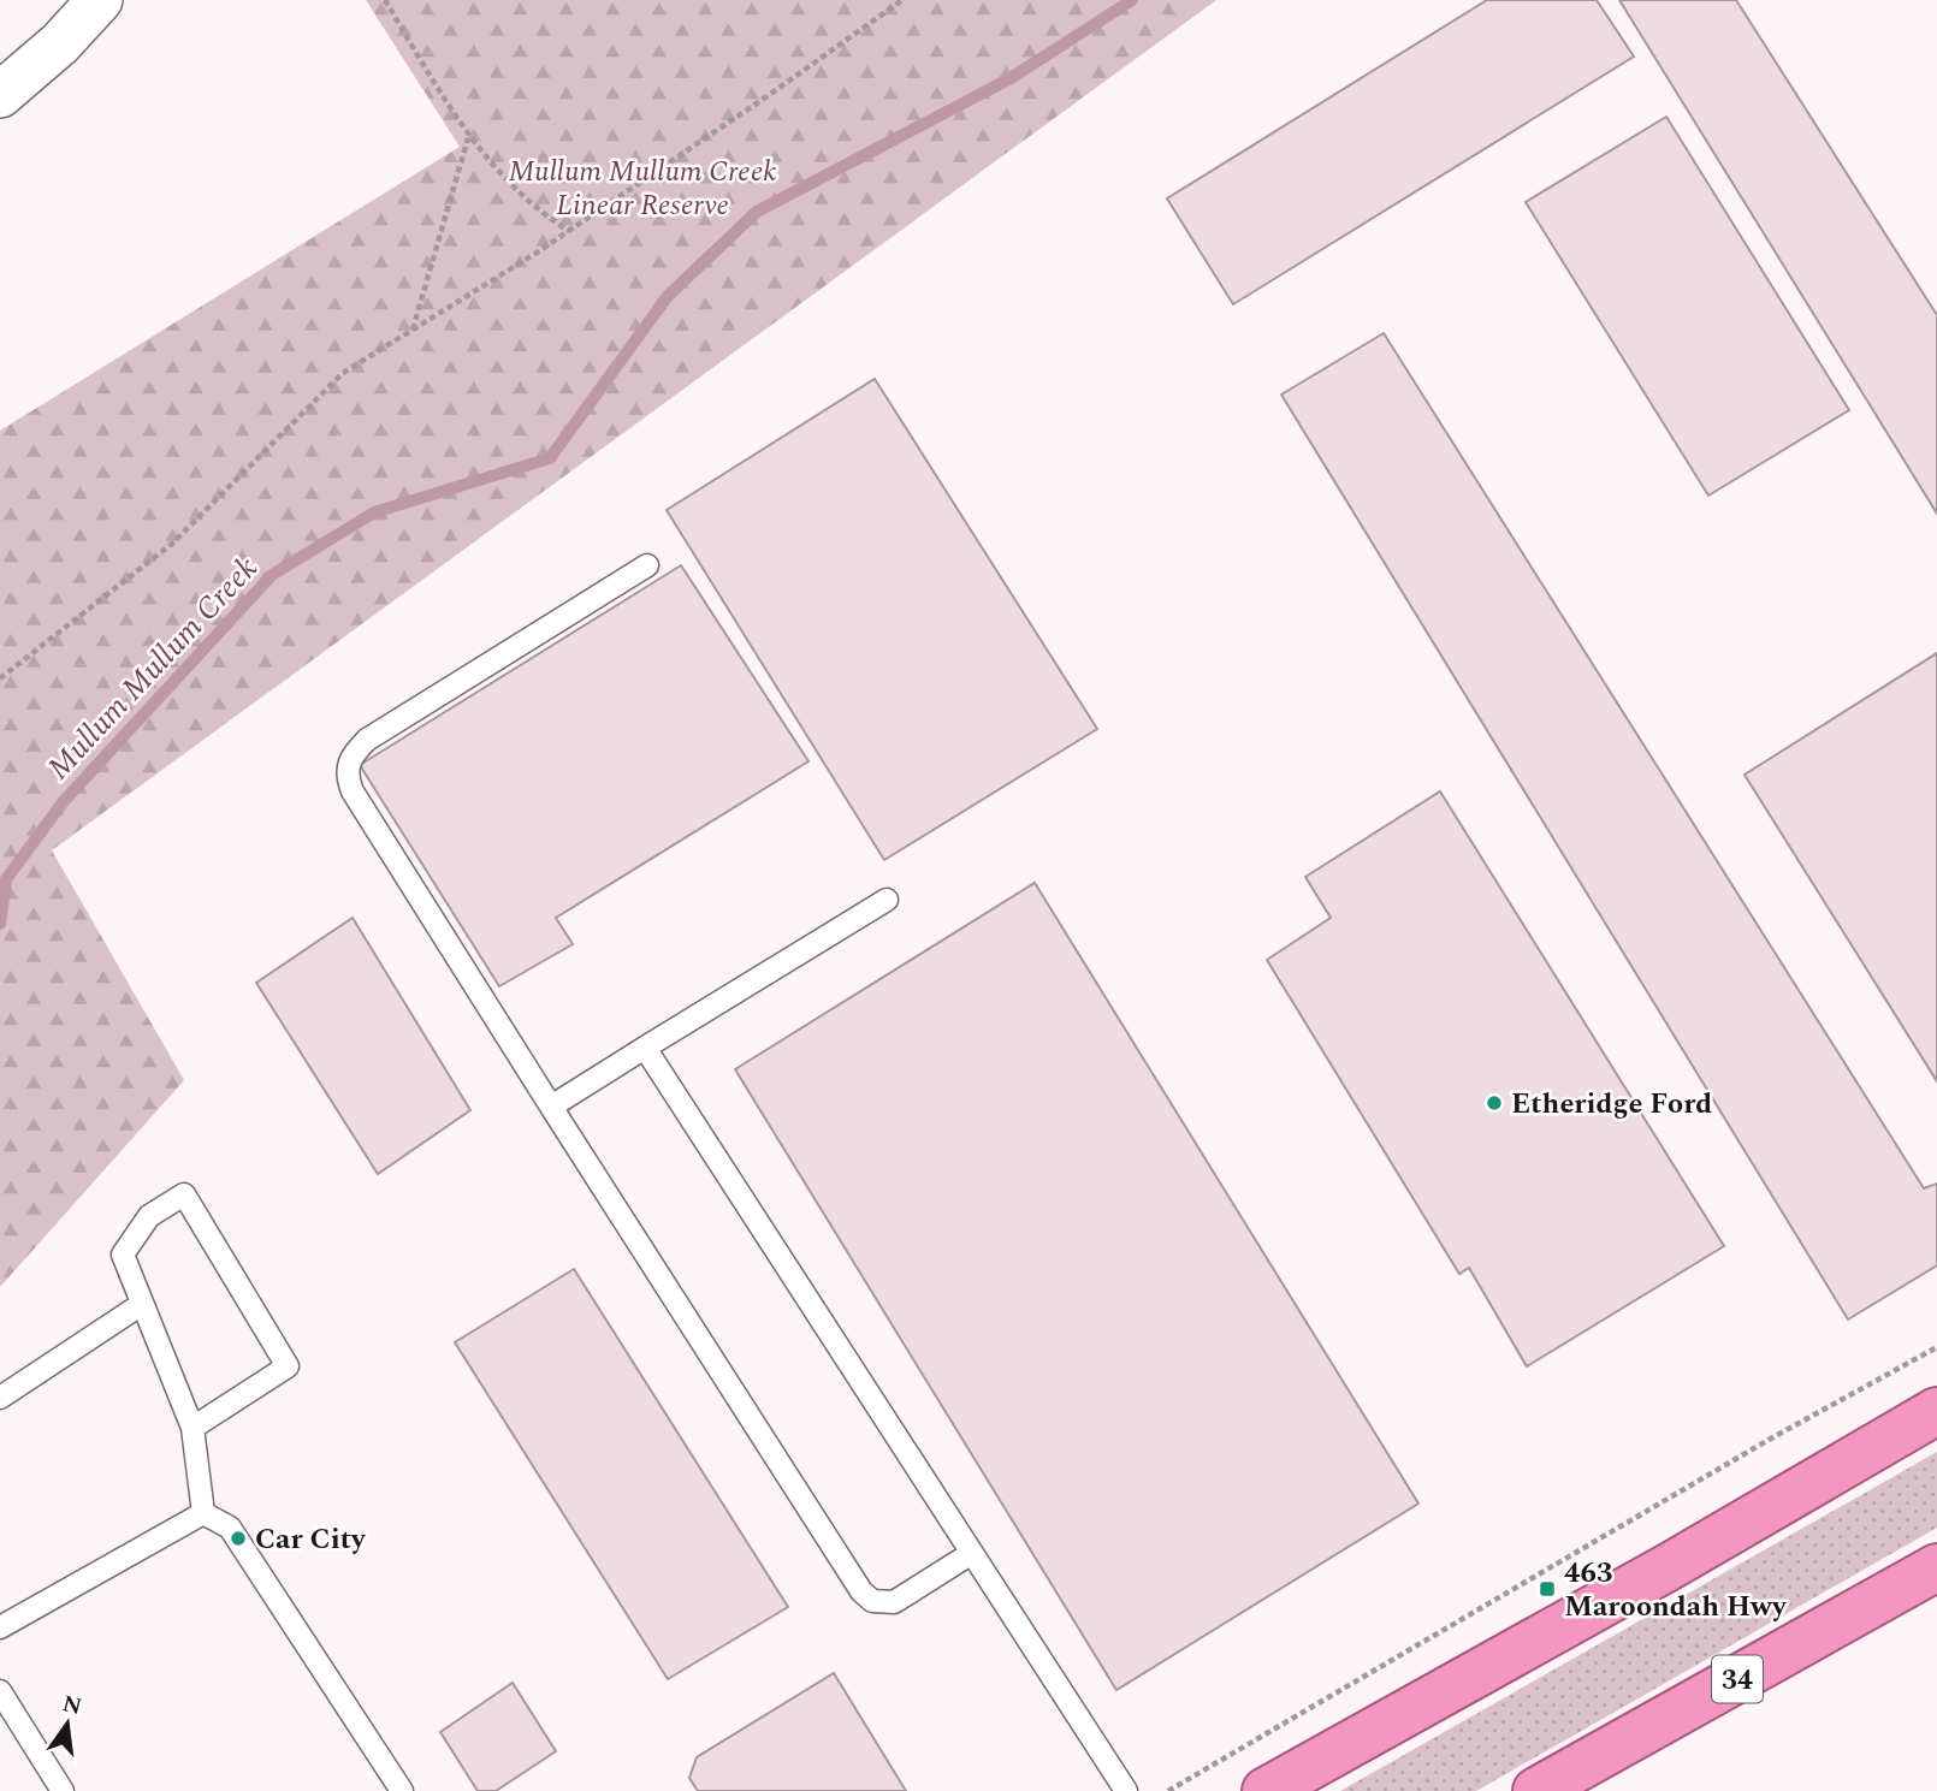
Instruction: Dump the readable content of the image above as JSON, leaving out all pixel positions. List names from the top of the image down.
{
  "streets": {
    "highway": ["34"]
  },
  "water": ["Mullum Mullum Creek"],
  "parks": ["Mullum Mullum Creek Linear Reserve"],
  "places": {
    "other": ["Etheridge Ford", "Car City"],
    "transit": ["463 Maroondah Hwy"]
  },
  "north": "top"
}
